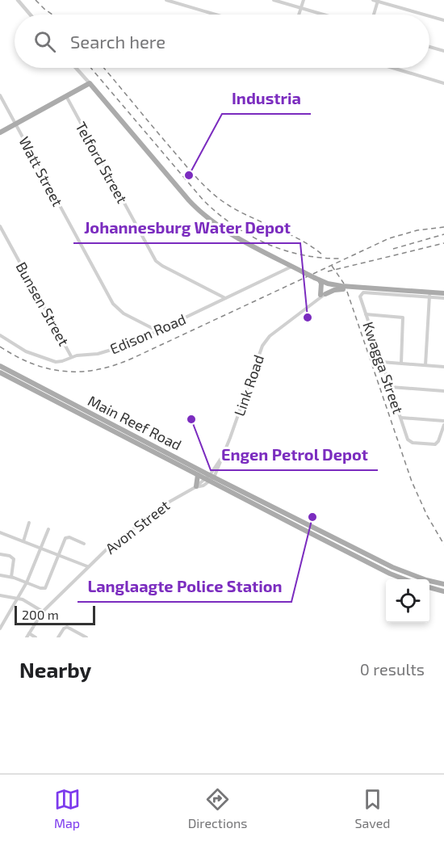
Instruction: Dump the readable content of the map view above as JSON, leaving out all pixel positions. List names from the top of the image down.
{
  "streets": {
    "main road": ["Main Reef Road"],
    "street": [
      "Telford Street",
      "Watt Street",
      "Bunsen Street",
      "Edison Road",
      "Kwagga Street",
      "Link Road",
      "Avon Street"
    ]
  },
  "crossings": [
    ["Telford Street", "Edison Road"],
    ["Watt Street", "Edison Road"],
    ["Bunsen Street", "Edison Road"],
    ["Link Road", "Main Reef Road"],
    ["Link Road", "Avon Street"],
    ["Main Reef Road", "Avon Street"]
  ],
  "places": [
    "Industria",
    "Johannesburg Water Depot",
    "Engen Petrol Depot",
    "Langlaagte Police Station"
  ],
  "scale_bar": "200 m",
  "page": {
    "search": "Search here",
    "scale": "200 m",
    "heading": ["Nearby", "0 results"],
    "nav": ["Map", "Directions", "Saved"]
  }
}
